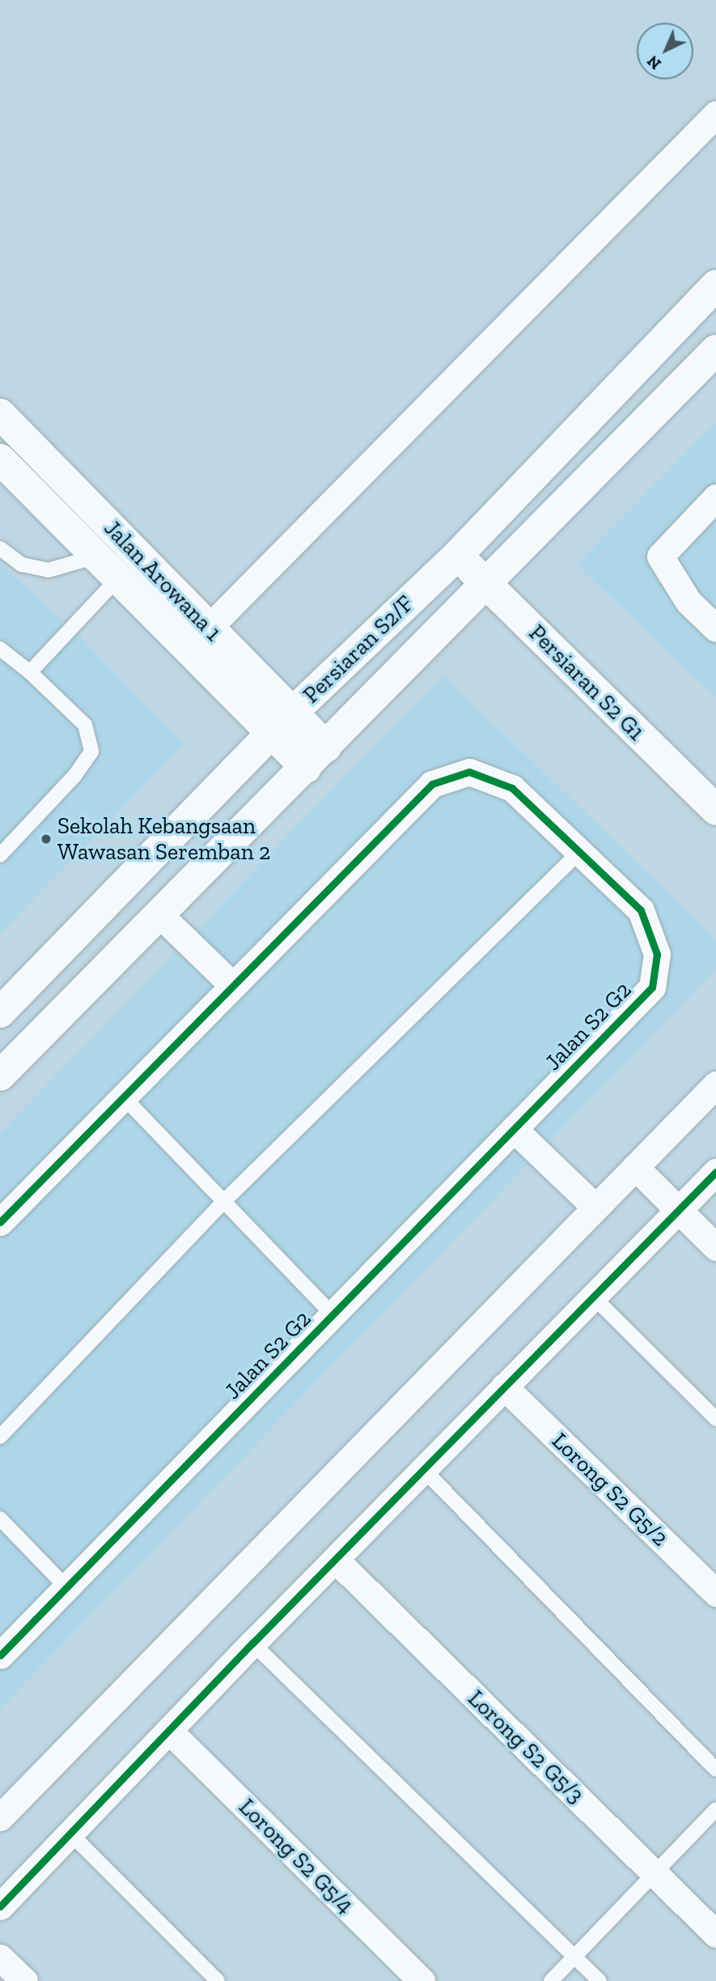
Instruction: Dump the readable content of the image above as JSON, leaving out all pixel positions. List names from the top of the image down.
{
  "streets": {
    "main road": ["Jalan Arowana 1", "Persiaran S2/F", "Persiaran S2 G1"],
    "street": [
      "Jalan S2 G2",
      "Lorong S2 G5/2",
      "Lorong S2 G5/3",
      "Lorong S2 G5/4"
    ]
  },
  "crossings": [
    ["Jalan Arowana 1", "Persiaran S2/F"],
    ["Persiaran S2/F", "Persiaran S2 G1"]
  ],
  "places": ["Sekolah Kebangsaan Wawasan Seremban 2"],
  "north": "bottom left"
}
